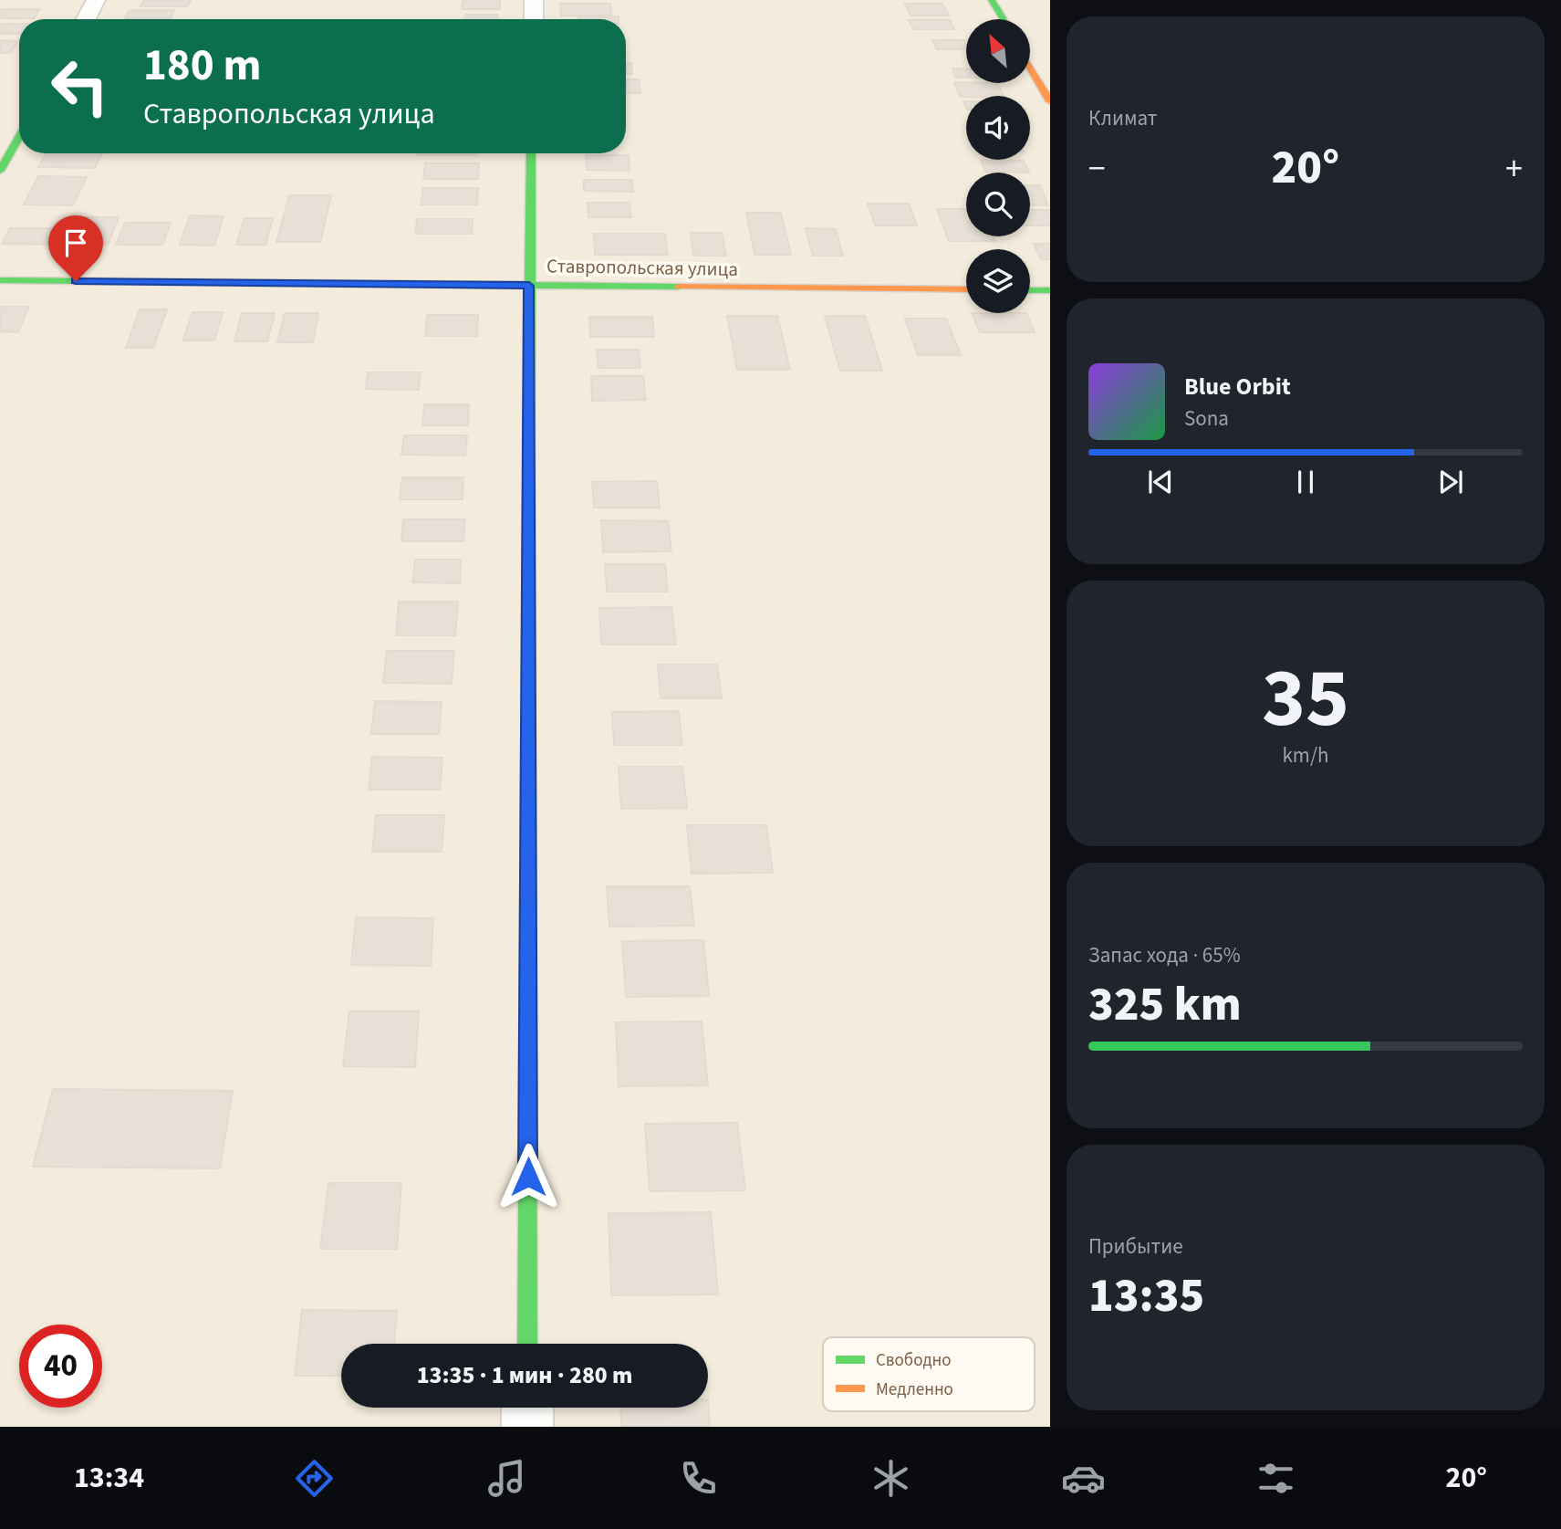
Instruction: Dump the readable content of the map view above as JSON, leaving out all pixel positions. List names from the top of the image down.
{
  "streets": {
    "main road": ["Ставропольская улица"]
  },
  "legend": ["Свободно", "Медленно"],
  "north": "top left",
  "page": {
    "tile": [
      "Климат",
      ["35", "km/h"],
      ["Запас хода · 65%", "325 km"],
      ["Прибытие", "13:35"]
    ],
    "turn": ["180 m", "Ставропольская улица"],
    "heat": ["−", "20°", "+"],
    "song": ["Blue Orbit", "Sona"],
    "limit": "40",
    "trip": "13:35 · 1 мин · 280 m",
    "tabs": ["13:34", "20°"]
  }
}
